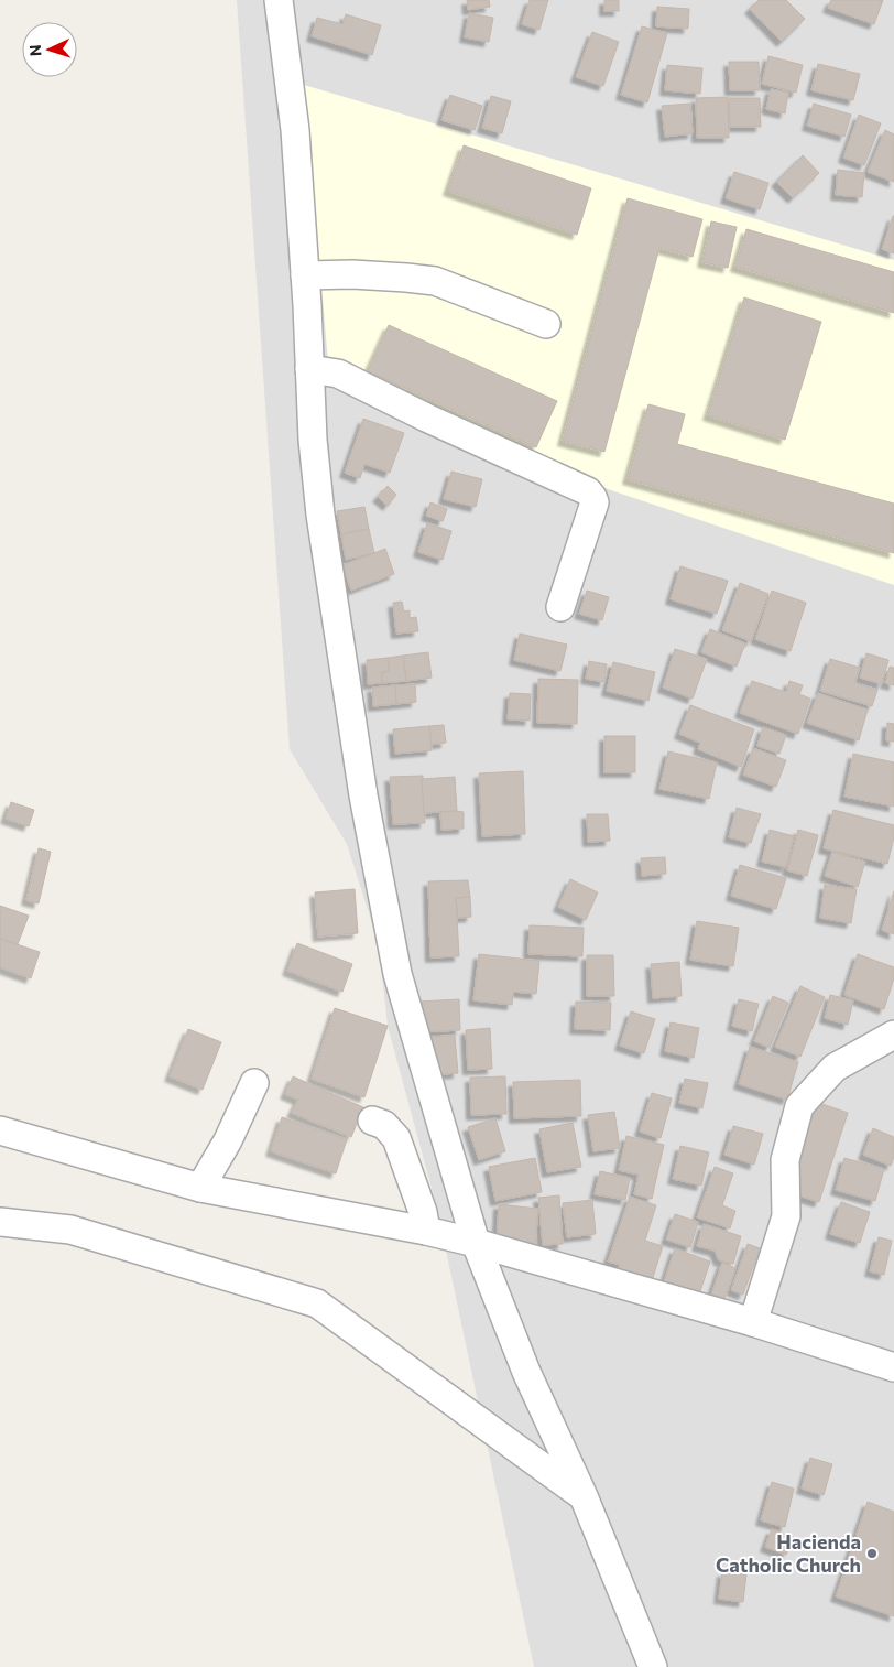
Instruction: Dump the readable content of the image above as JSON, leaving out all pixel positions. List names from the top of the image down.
{
  "places": ["Hacienda Catholic Church"],
  "north": "left"
}
